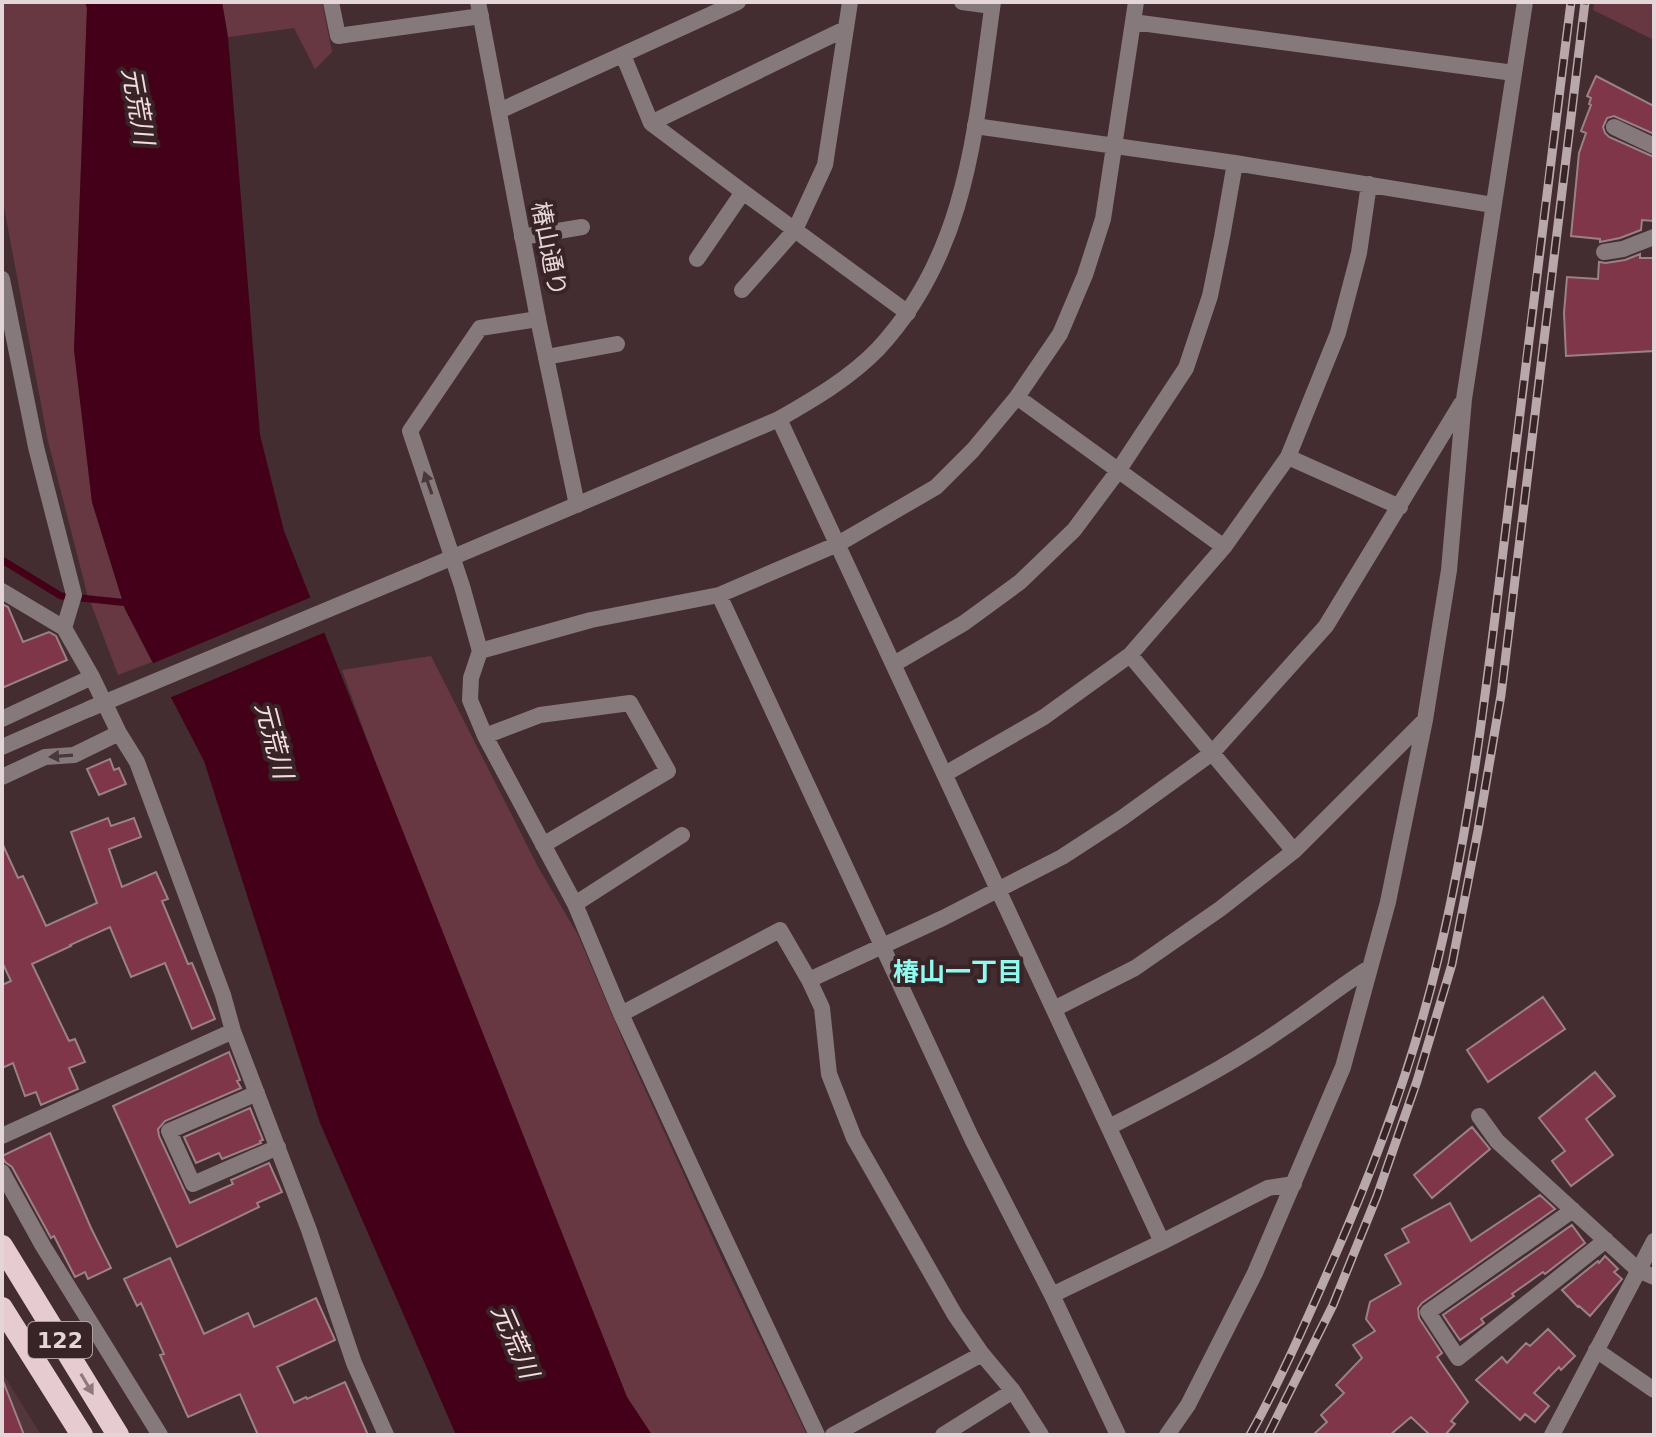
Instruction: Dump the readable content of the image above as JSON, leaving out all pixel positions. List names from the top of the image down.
{
  "streets": {
    "highway": ["122"],
    "street": ["椿山通り"]
  },
  "districts": ["椿山一丁目"],
  "water": ["元荒川"]
}
